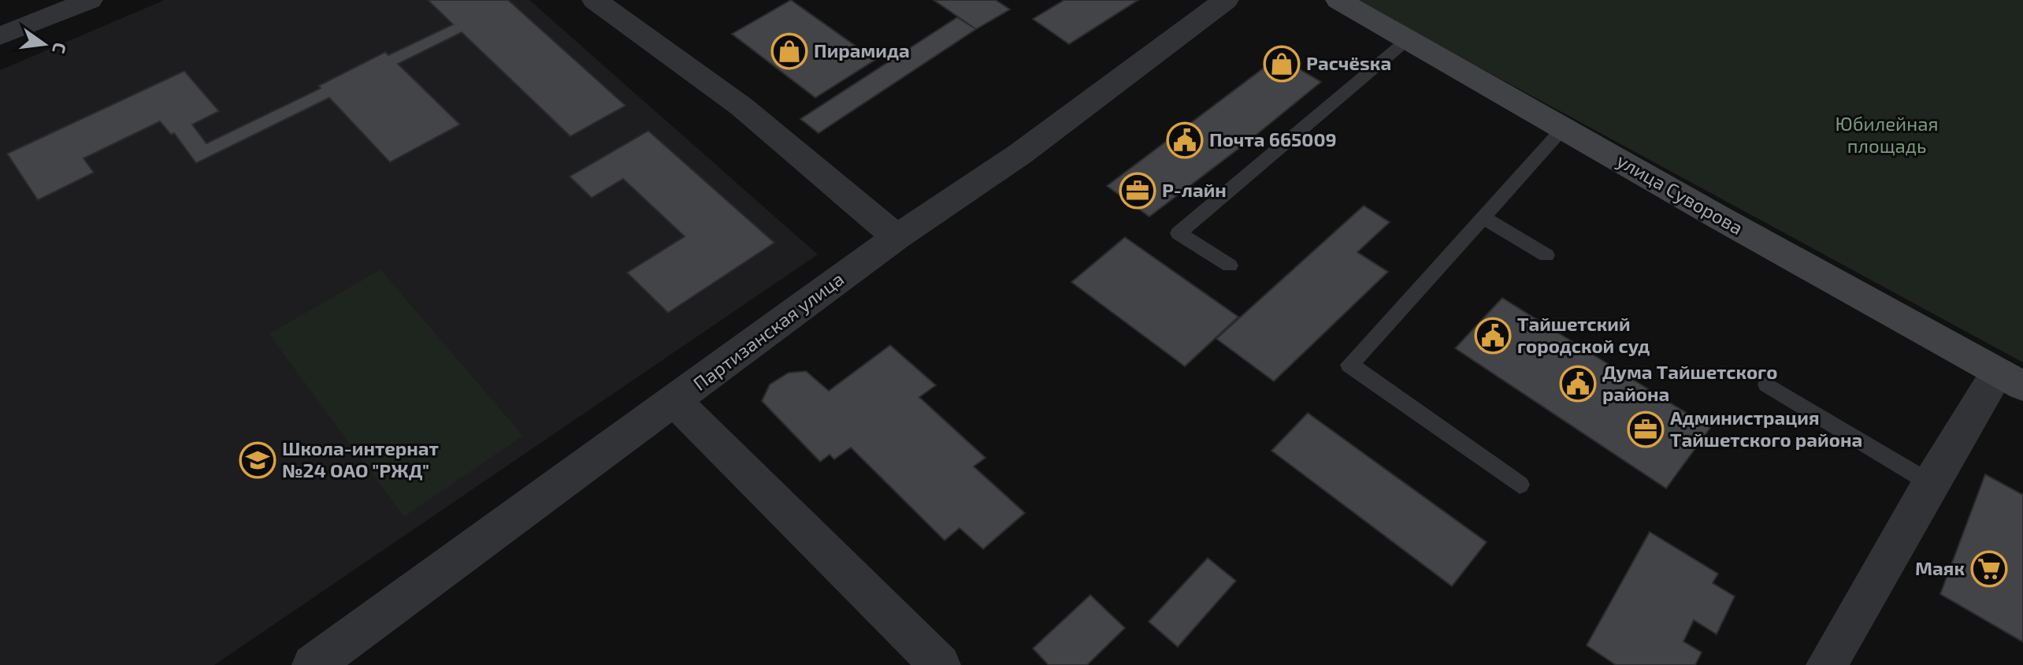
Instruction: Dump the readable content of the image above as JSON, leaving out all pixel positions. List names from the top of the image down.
{
  "streets": {
    "street": ["улица Суворова", "Партизанская улица"]
  },
  "parks": ["Юбилейная площадь"],
  "places": {
    "shop": ["Пирамида", "Расчёsка"],
    "public building": ["Почта 665009", "Тайшетский городской суд", "Дума Тайшетского района"],
    "office": ["Р-лайн", "Администрация Тайшетского района"],
    "school or university": ["Школа-интернат №24 ОАО \"РЖД\""],
    "supermarket": ["Маяк"]
  },
  "north": "right"
}
